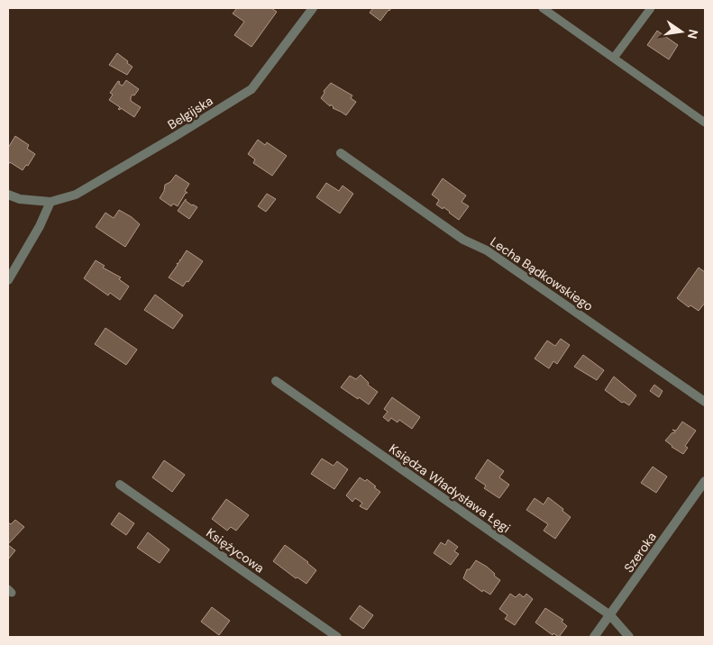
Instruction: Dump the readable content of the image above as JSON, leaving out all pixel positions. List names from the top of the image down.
{
  "streets": {
    "street": [
      "Belgijska",
      "Lecha Bądkowskiego",
      "Księdza Władysława Łęgi",
      "Księżycowa",
      "Szeroka"
    ]
  },
  "crossings": [
    ["Księdza Władysława Łęgi", "Szeroka"]
  ],
  "north": "right"
}
